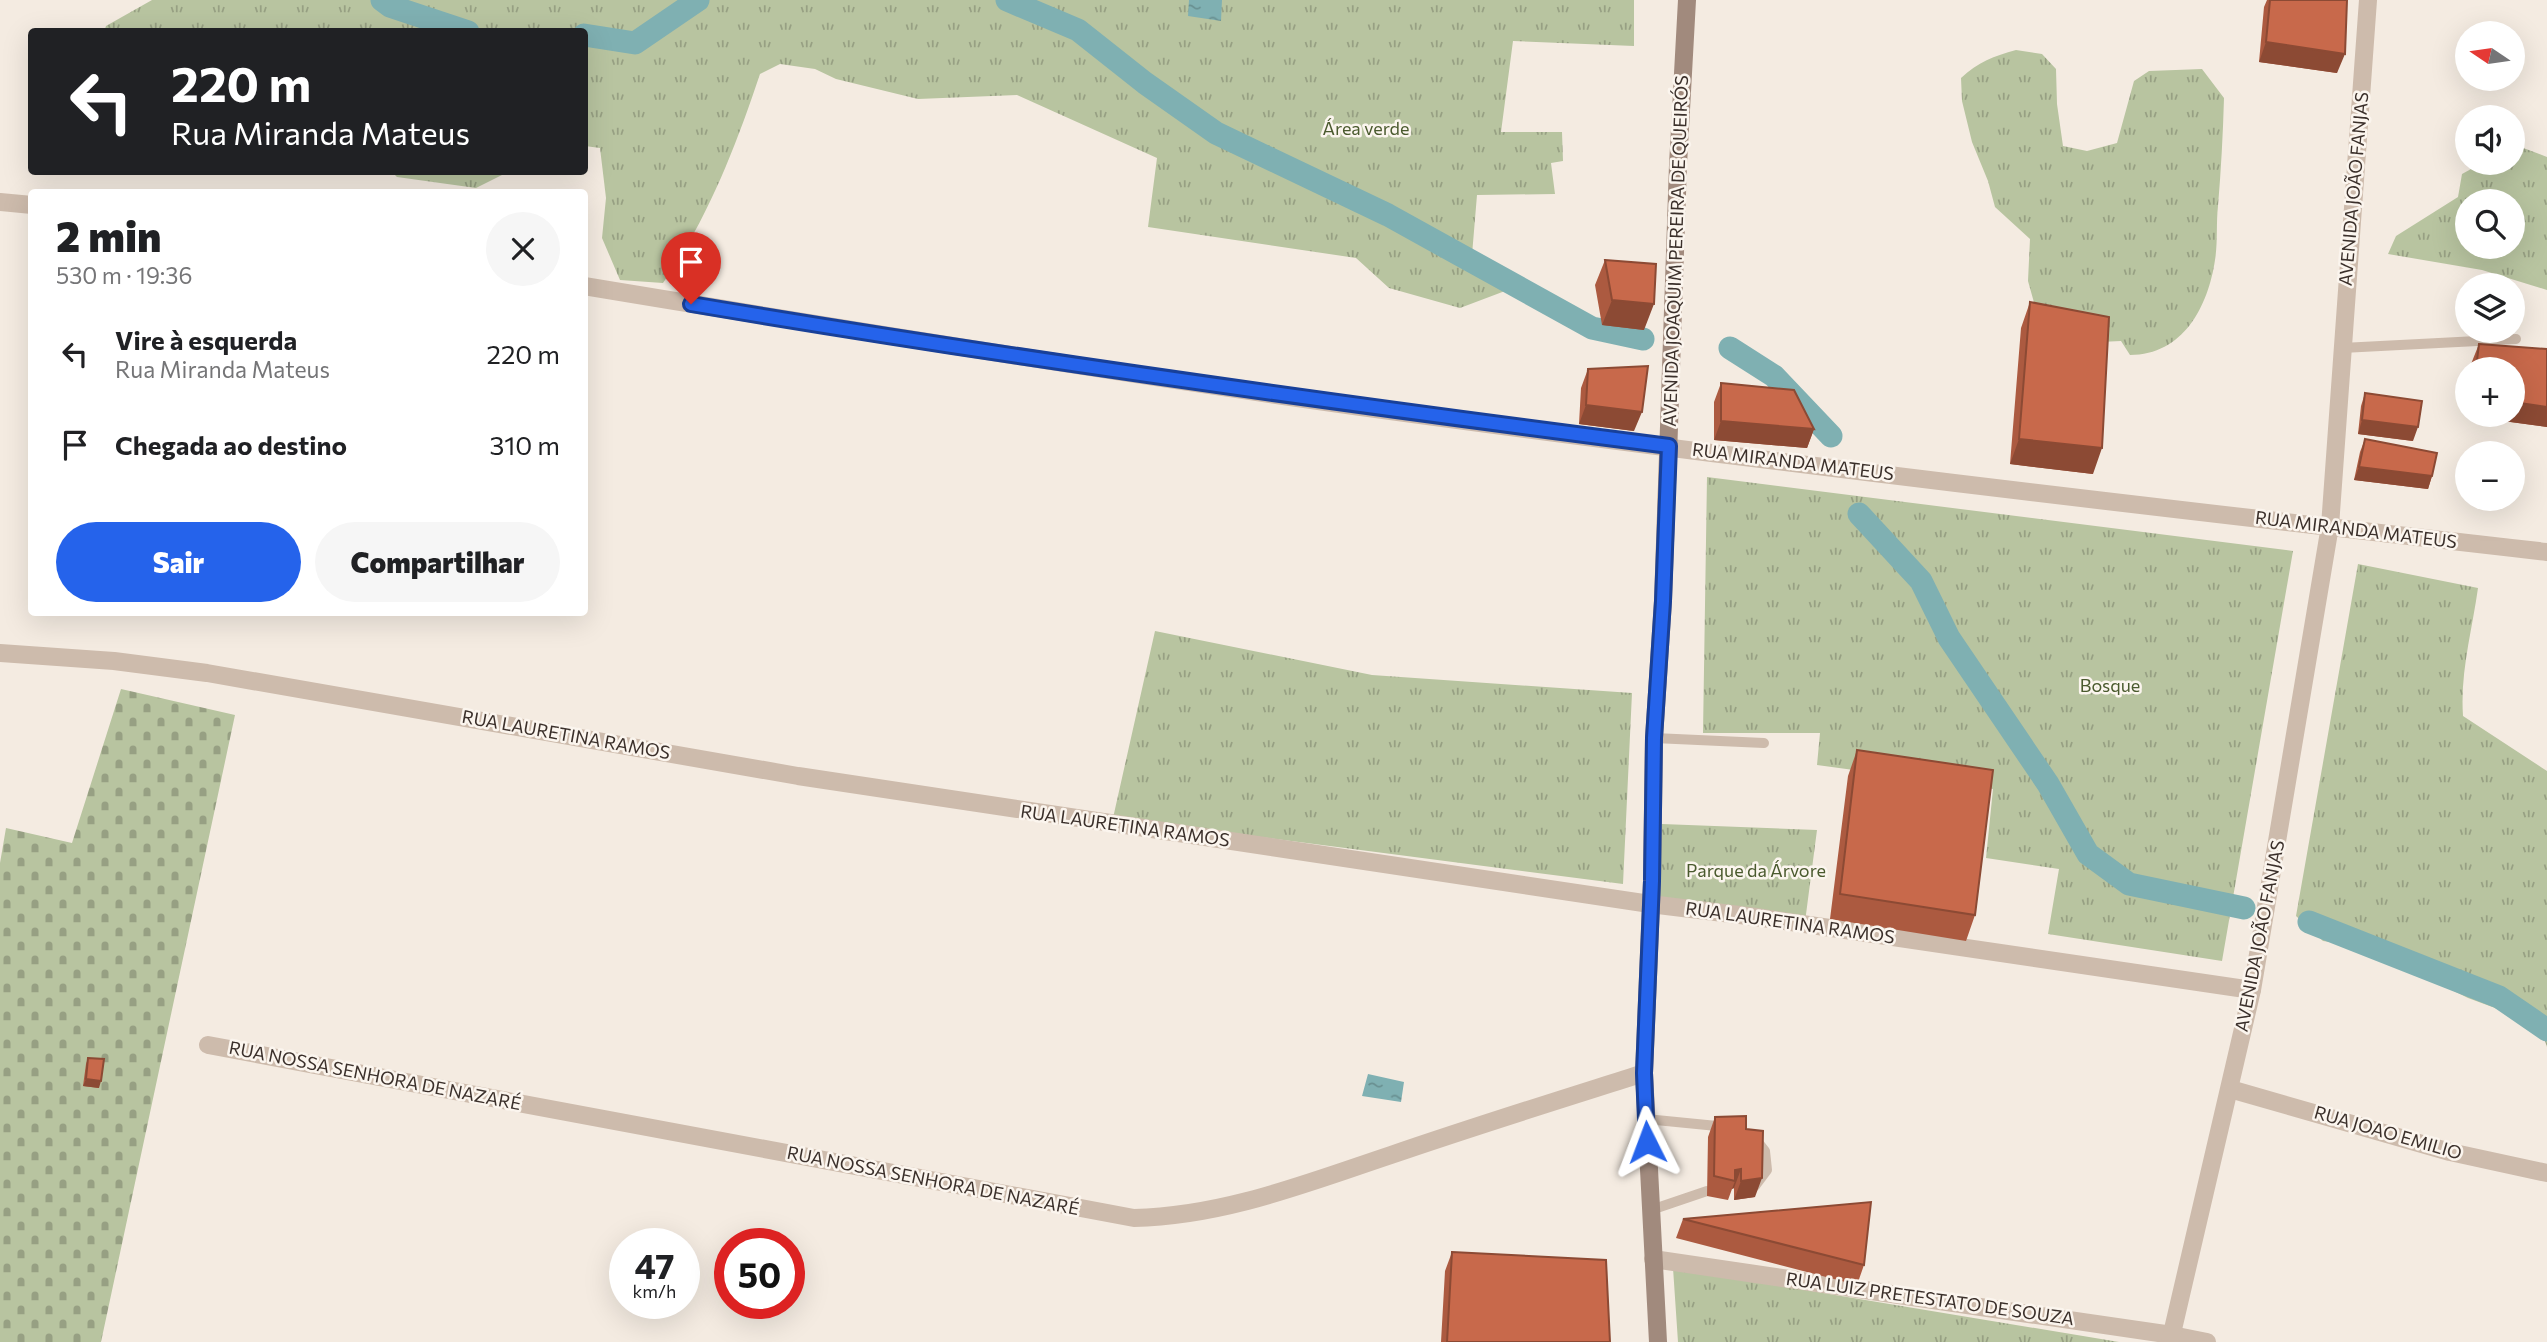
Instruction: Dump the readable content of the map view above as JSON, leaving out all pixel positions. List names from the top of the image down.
{
  "streets": {
    "main road": ["AVENIDA JOAQUIM PEREIRA DE QUEIRÓS"],
    "street": [
      "AVENIDA JOÃO FANJAS",
      "RUA MIRANDA MATEUS",
      "RUA LAURETINA RAMOS",
      "RUA NOSSA SENHORA DE NAZARÉ",
      "RUA JOAO EMILIO",
      "RUA LUIZ PRETESTATO DE SOUZA"
    ]
  },
  "crossings": [
    ["AVENIDA JOÃO FANJAS", "RUA MIRANDA MATEUS"],
    ["AVENIDA JOÃO FANJAS", "RUA LAURETINA RAMOS"],
    ["AVENIDA JOÃO FANJAS", "RUA JOAO EMILIO"],
    ["AVENIDA JOÃO FANJAS", "RUA LUIZ PRETESTATO DE SOUZA"],
    ["AVENIDA JOAQUIM PEREIRA DE QUEIRÓS", "RUA MIRANDA MATEUS"],
    ["AVENIDA JOAQUIM PEREIRA DE QUEIRÓS", "RUA LAURETINA RAMOS"],
    ["AVENIDA JOAQUIM PEREIRA DE QUEIRÓS", "RUA NOSSA SENHORA DE NAZARÉ"],
    ["AVENIDA JOAQUIM PEREIRA DE QUEIRÓS", "RUA LUIZ PRETESTATO DE SOUZA"]
  ],
  "parks": ["Área verde", "Bosque", "Parque da Árvore"],
  "north": "left",
  "page": {
    "map_buttons": ["+", "−"],
    "turn": ["220 m", "Rua Miranda Mateus"],
    "heading": ["2 min", "530 m · 19:36"],
    "list": [
      {
        "name": "Vire à esquerda",
        "note": "Rua Miranda Mateus",
        "value": "220 m"
      },
      {
        "name": "Chegada ao destino",
        "value": "310 m"
      }
    ],
    "buttons": ["Sair", "Compartilhar"],
    "speed": "47 km/h",
    "limit": "50"
  }
}
